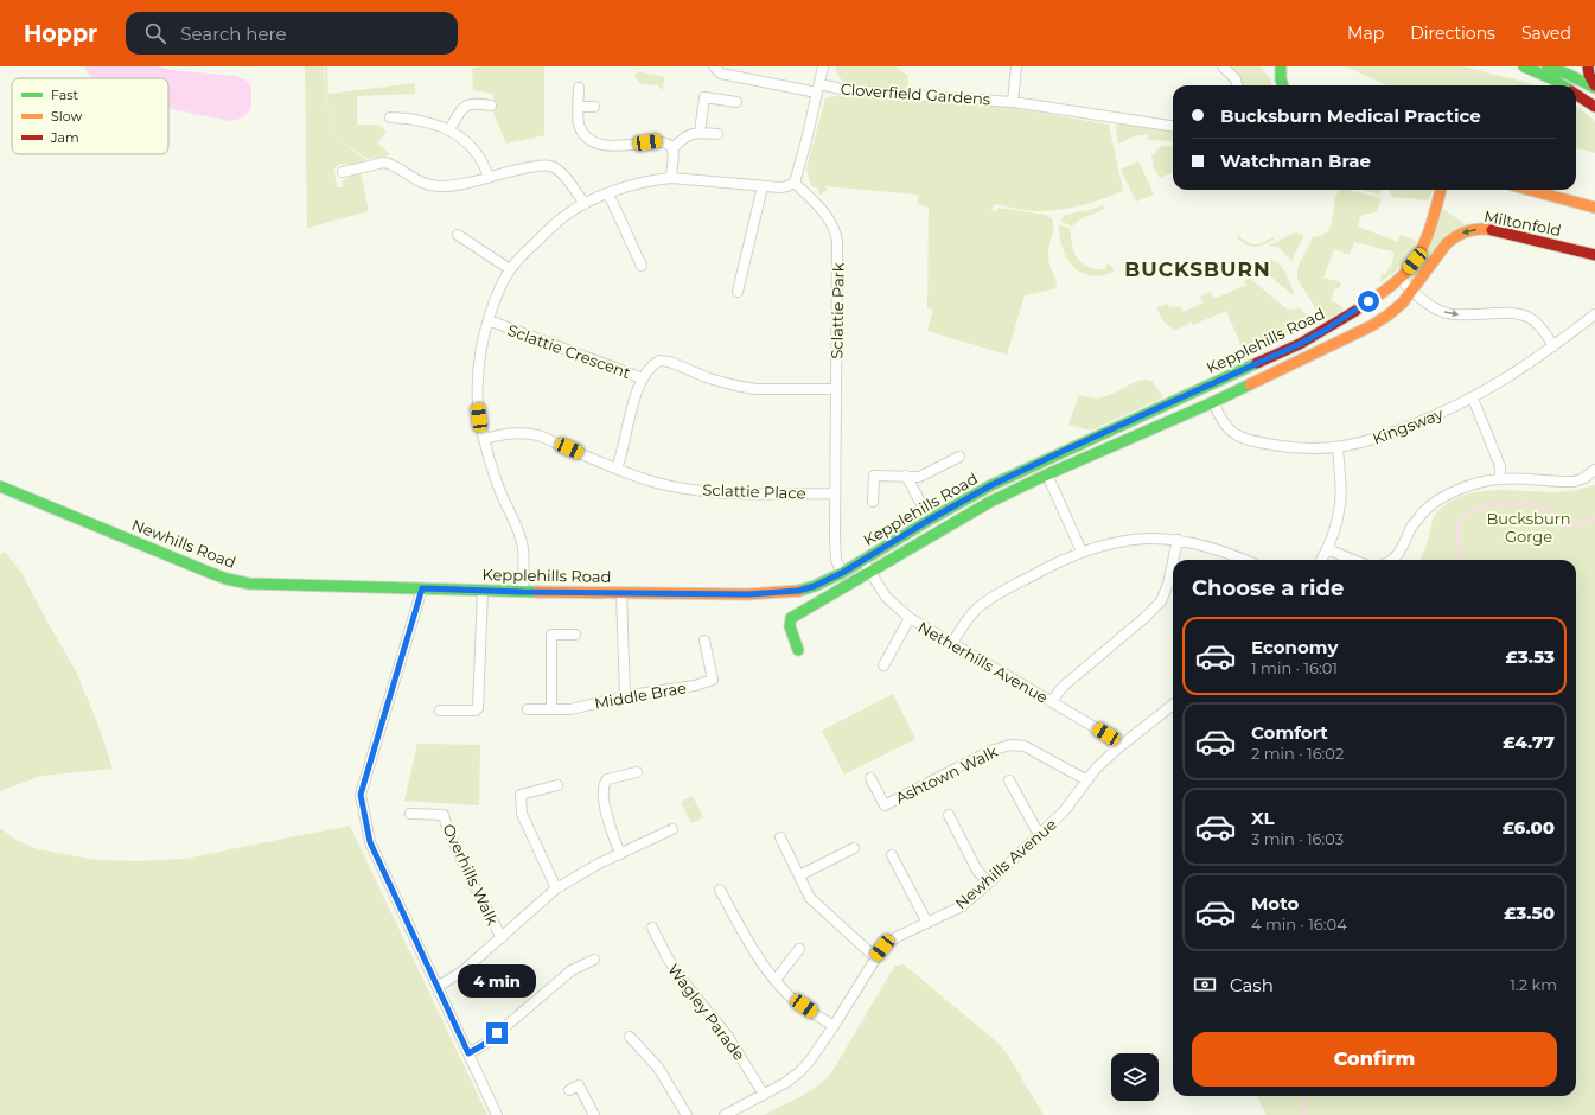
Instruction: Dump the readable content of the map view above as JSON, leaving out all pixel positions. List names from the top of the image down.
{
  "streets": {
    "street": [
      "Cloverfield Gardens",
      "Miltonfold",
      "Sclattie Park",
      "Kepplehills Road",
      "Sclattie Crescent",
      "Kingsway",
      "Sclattie Place",
      "Newhills Road",
      "Netherhills Avenue",
      "Middle Brae",
      "Ashtown Walk",
      "Newhills Avenue",
      "Overhills Walk",
      "Wagley Parade"
    ]
  },
  "crossings": [
    ["Miltonfold", "Kepplehills Road"],
    ["Sclattie Park", "Kepplehills Road"],
    ["Sclattie Park", "Sclattie Crescent"],
    ["Sclattie Park", "Sclattie Place"],
    ["Kepplehills Road", "Kingsway"],
    ["Kepplehills Road", "Newhills Road"],
    ["Kepplehills Road", "Netherhills Avenue"],
    ["Netherhills Avenue", "Newhills Avenue"],
    ["Ashtown Walk", "Newhills Avenue"],
    ["Newhills Avenue", "Wagley Parade"]
  ],
  "districts": ["BUCKSBURN"],
  "parks": ["Bucksburn Gorge"],
  "legend": ["Fast", "Slow", "Jam"],
  "page": {
    "header": "Hoppr",
    "search": "Search here",
    "nav": ["Map", "Directions", "Saved"],
    "banner": ["Bucksburn Medical Practice", "Watchman Brae"],
    "heading": "Choose a ride",
    "list": [
      {
        "name": "Economy",
        "note": "1 min · 16:01",
        "value": "£3.53"
      },
      {
        "name": "Comfort",
        "note": "2 min · 16:02",
        "value": "£4.77"
      },
      {
        "name": "XL",
        "note": "3 min · 16:03",
        "value": "£6.00"
      },
      {
        "name": "Moto",
        "note": "4 min · 16:04",
        "value": "£3.50"
      }
    ],
    "pay": ["Cash", "1.2 km"],
    "bubble": "4 min",
    "buttons": "Confirm"
  }
}
